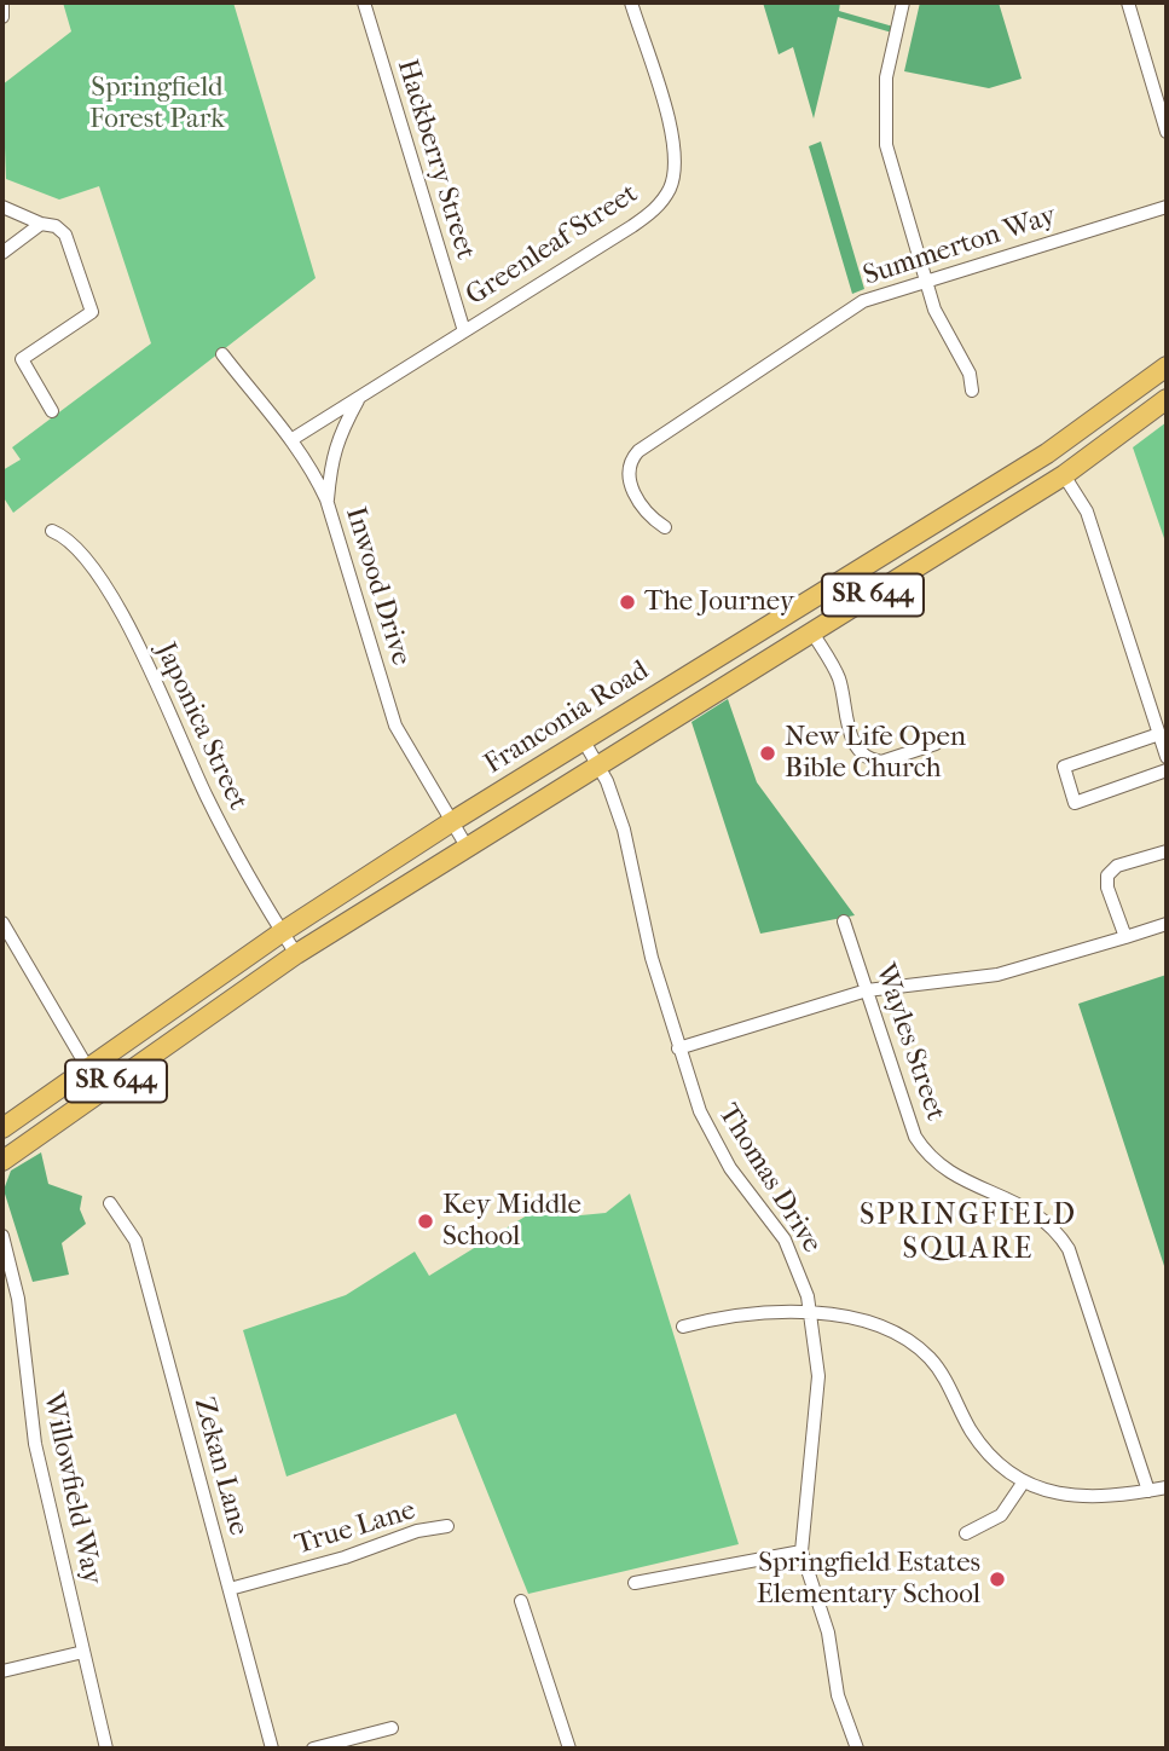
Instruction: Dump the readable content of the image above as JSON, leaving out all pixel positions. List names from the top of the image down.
{
  "streets": {
    "main road": ["SR 644", "Franconia Road"],
    "street": [
      "Hackberry Street",
      "Greenleaf Street",
      "Summerton Way",
      "Inwood Drive",
      "Japonica Street",
      "Wayles Street",
      "Thomas Drive",
      "Zekan Lane",
      "Willowfield Way",
      "True Lane"
    ]
  },
  "crossings": [
    ["Hackberry Street", "Greenleaf Street"],
    ["Greenleaf Street", "Inwood Drive"],
    ["Inwood Drive", "Franconia Road"],
    ["Franconia Road", "Japonica Street"],
    ["Franconia Road", "Thomas Drive"],
    ["Zekan Lane", "True Lane"]
  ],
  "districts": ["SPRINGFIELD SQUARE"],
  "parks": ["Springfield Forest Park"],
  "places": [
    "The Journey",
    "New Life Open Bible Church",
    "Key Middle School",
    "Springfield Estates Elementary School"
  ]
}
